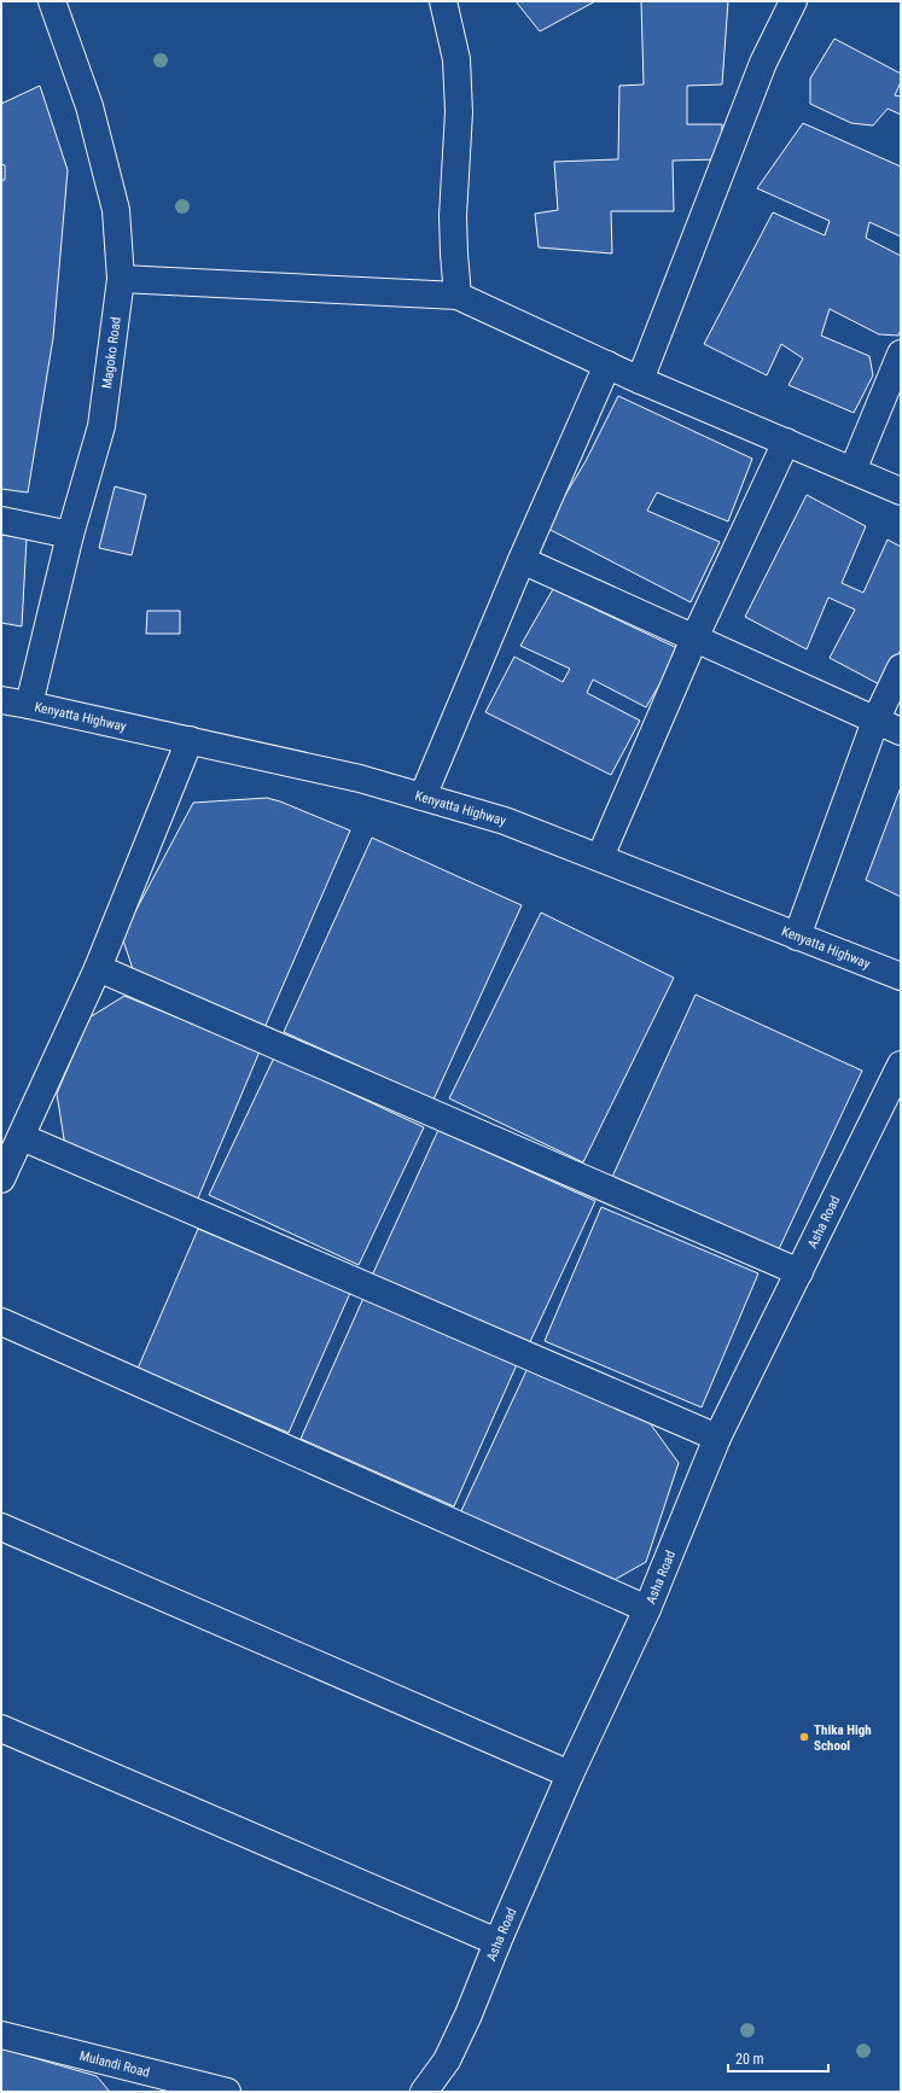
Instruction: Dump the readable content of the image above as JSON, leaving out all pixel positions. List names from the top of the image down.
{
  "streets": {
    "street": [
      "Magoko Road",
      "Kenyatta Highway",
      "Asha Road",
      "Mulandi Road"
    ]
  },
  "crossings": [
    ["Magoko Road", "Kenyatta Highway"]
  ],
  "places": ["Thika High School"],
  "scale_bar": "20 m"
}
